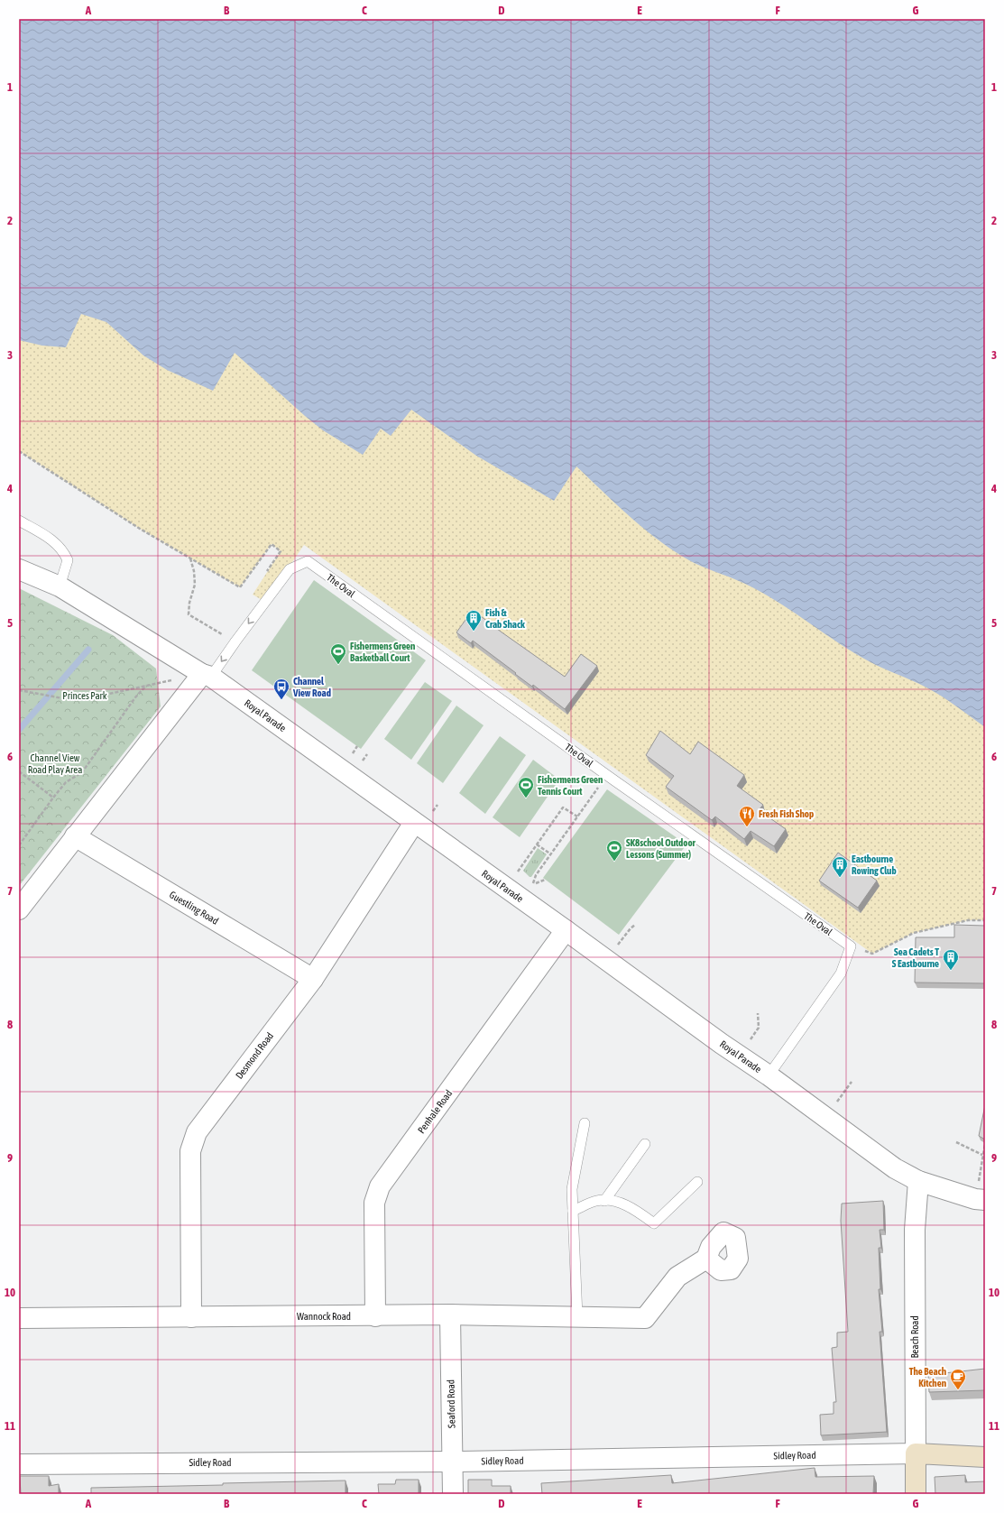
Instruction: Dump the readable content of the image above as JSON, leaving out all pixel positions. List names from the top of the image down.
{
  "streets": {
    "main road": ["Beach Road", "Sidley Road"],
    "street": [
      "Royal Parade",
      "Guestling Road",
      "Desmond Road",
      "Penhale Road",
      "Wannock Road",
      "Seaford Road"
    ],
    "lane": ["The Oval"]
  },
  "crossings": [
    ["The Oval", "Royal Parade"],
    ["Royal Parade", "Desmond Road"],
    ["Royal Parade", "Penhale Road"],
    ["Royal Parade", "Beach Road"],
    ["Guestling Road", "Desmond Road"],
    ["Desmond Road", "Wannock Road"],
    ["Penhale Road", "Wannock Road"],
    ["Wannock Road", "Seaford Road"],
    ["Beach Road", "Sidley Road"],
    ["Seaford Road", "Sidley Road"]
  ],
  "parks": ["Princes Park", "Channel View Road Play Area"],
  "places": {
    "building": ["Fish & Crab Shack", "Eastbourne Rowing Club", "Sea Cadets T S Eastbourne"],
    "sports": ["Fishermens Green Basketball Court", "Fishermens Green Tennis Court", "SK8school Outdoor Lessons (Summer)"],
    "bus stop": ["Channel View Road"],
    "restaurant": ["Fresh Fish Shop"],
    "cafe": ["The Beach Kitchen"]
  },
  "grid": {
    "columns": [
      "A",
      "B",
      "C",
      "D",
      "E",
      "F",
      "G"
    ],
    "rows": [
      "1",
      "2",
      "3",
      "4",
      "5",
      "6",
      "7",
      "8",
      "9",
      "10",
      "11"
    ]
  }
}
